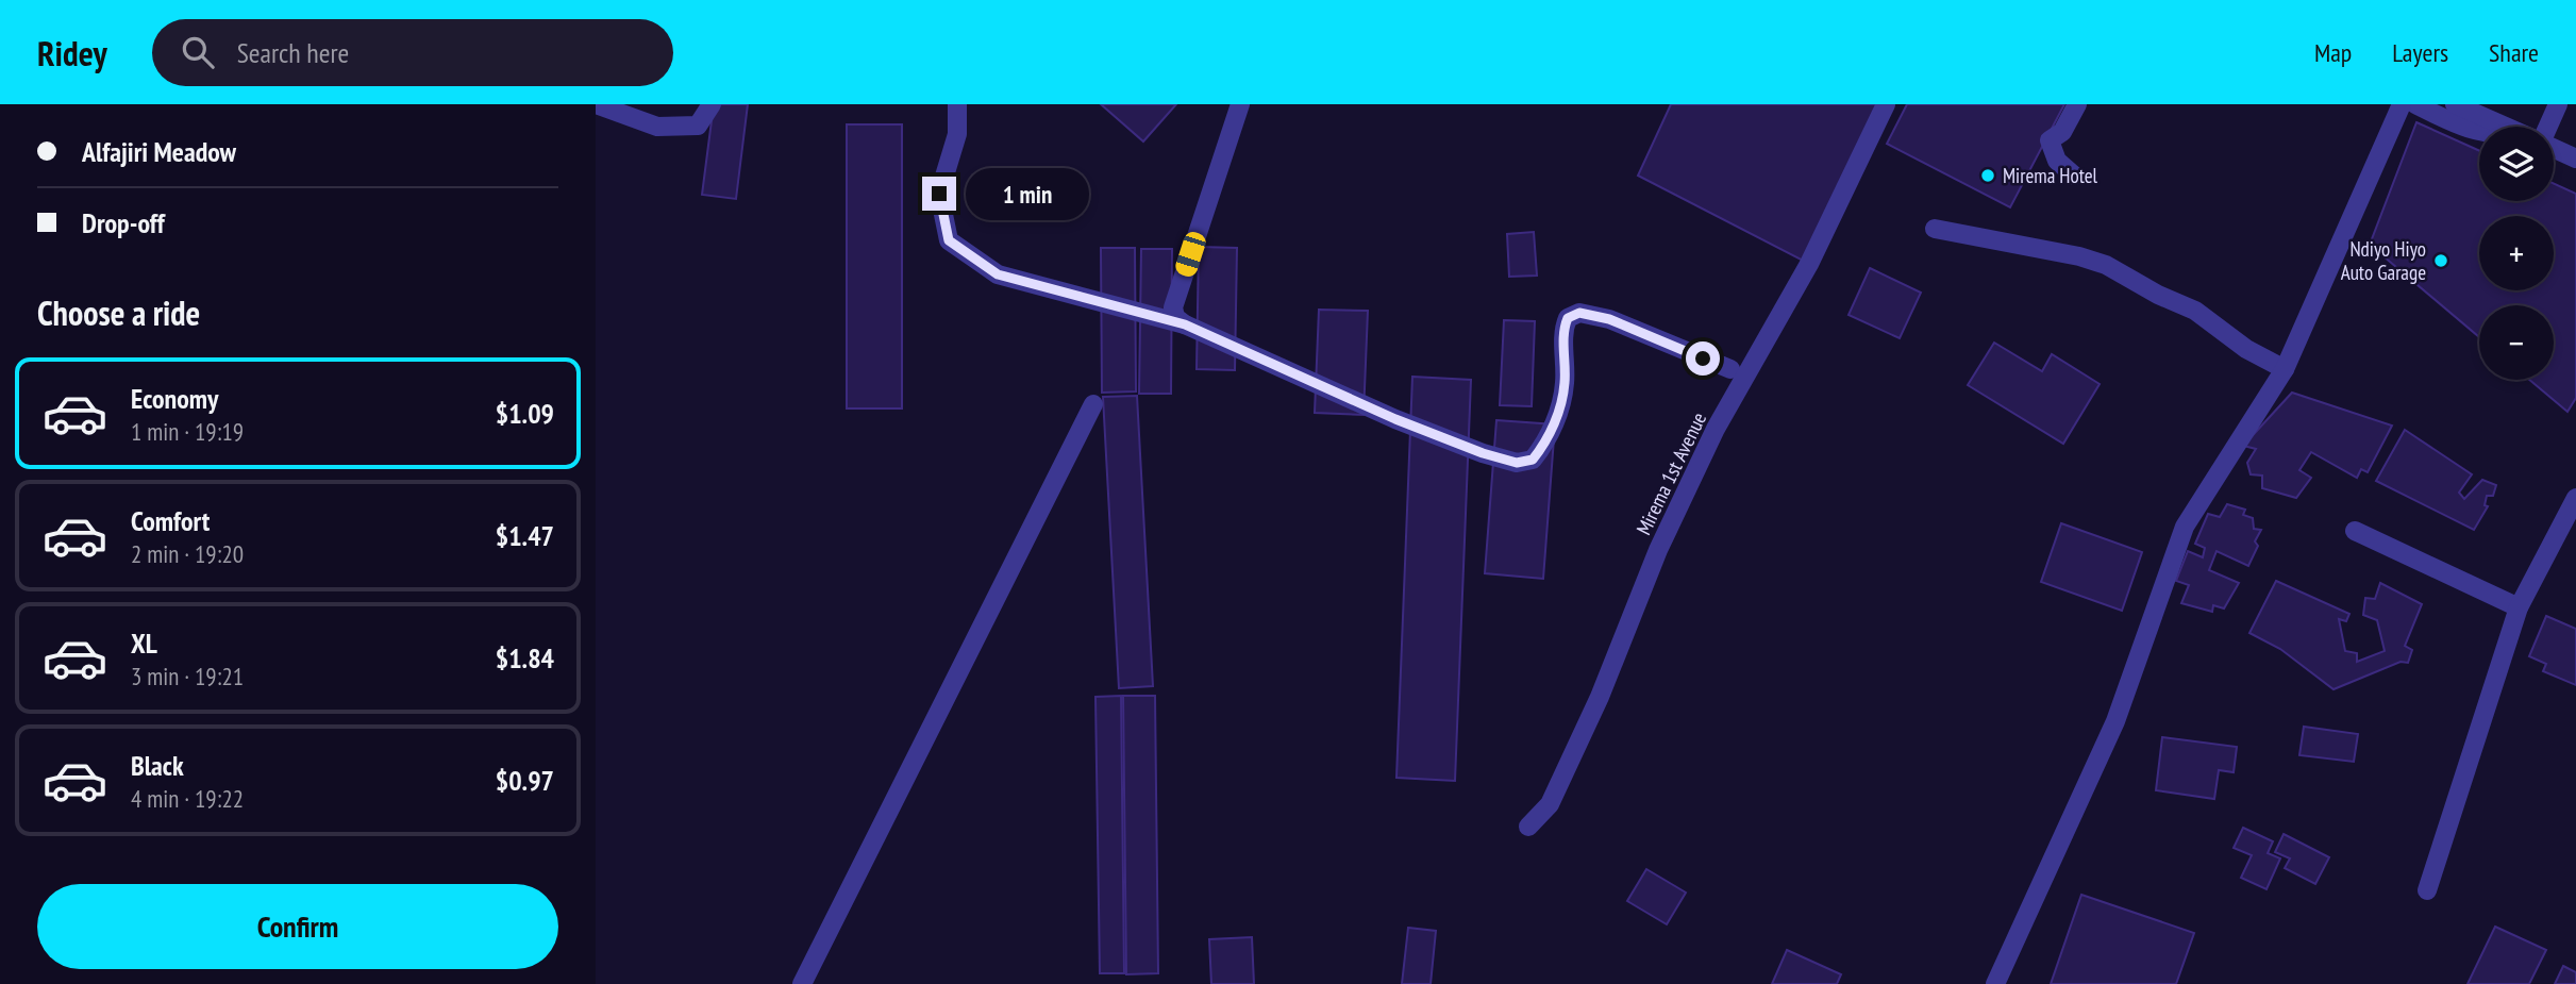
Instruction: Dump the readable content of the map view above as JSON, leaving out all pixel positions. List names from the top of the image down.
{
  "streets": {
    "street": ["Mirema 1st Avenue"]
  },
  "places": ["Mirema Hotel", "Ndiyo Hiyo Auto Garage"],
  "page": {
    "header": "Ridey",
    "search": "Search here",
    "nav": ["Map", "Layers", "Share"],
    "banner": ["Alfajiri Meadow", "Drop-off"],
    "map_buttons": ["+", "−"],
    "bubble": "1 min",
    "heading": "Choose a ride",
    "list": [
      {
        "name": "Economy",
        "note": "1 min · 19:19",
        "value": "$1.09"
      },
      {
        "name": "Comfort",
        "note": "2 min · 19:20",
        "value": "$1.47"
      },
      {
        "name": "XL",
        "note": "3 min · 19:21",
        "value": "$1.84"
      },
      {
        "name": "Black",
        "note": "4 min · 19:22",
        "value": "$0.97"
      }
    ],
    "buttons": "Confirm"
  }
}
